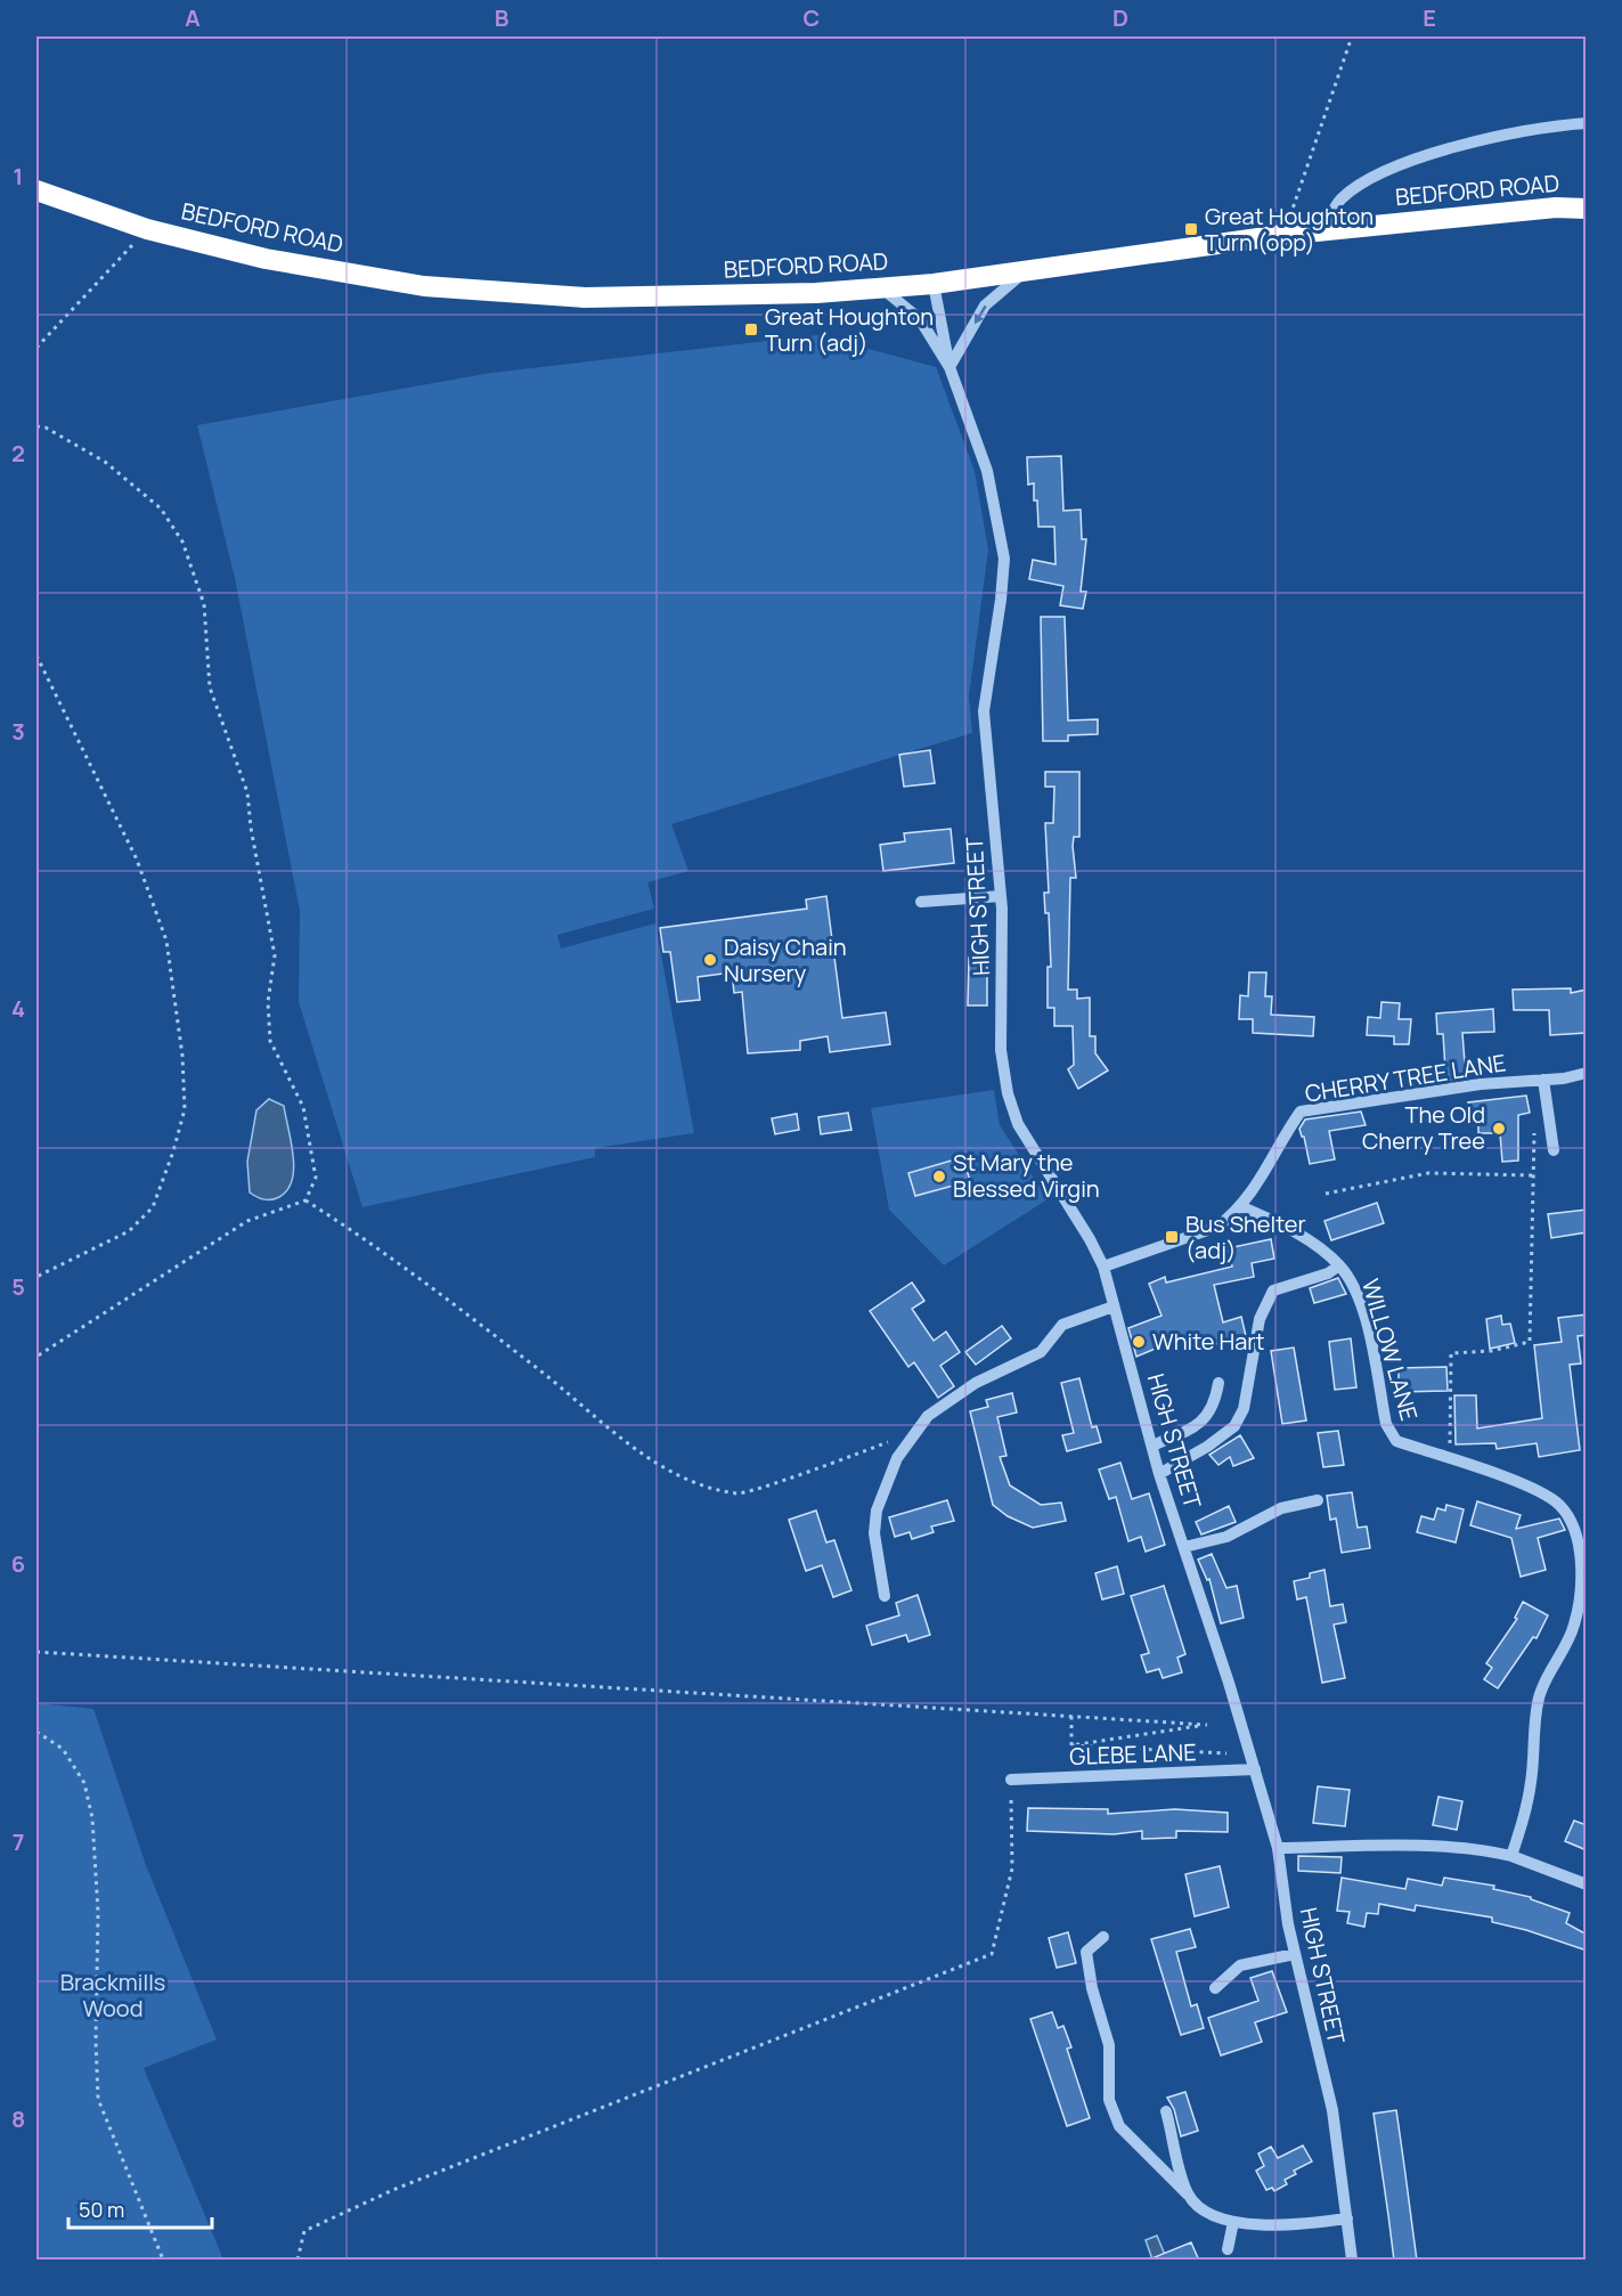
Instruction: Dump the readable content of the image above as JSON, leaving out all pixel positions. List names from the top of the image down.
{
  "streets": {
    "highway": ["BEDFORD ROAD"],
    "street": [
      "HIGH STREET",
      "CHERRY TREE LANE",
      "WILLOW LANE",
      "GLEBE LANE"
    ]
  },
  "crossings": [
    ["BEDFORD ROAD", "HIGH STREET"],
    ["HIGH STREET", "CHERRY TREE LANE"],
    ["HIGH STREET", "GLEBE LANE"],
    ["CHERRY TREE LANE", "WILLOW LANE"]
  ],
  "parks": ["Brackmills Wood"],
  "places": {
    "transit": ["Great Houghton Turn (opp)", "Great Houghton Turn (adj)", "Bus Shelter (adj)"],
    "other": [
      "Daisy Chain Nursery",
      "The Old Cherry Tree",
      "St Mary the Blessed Virgin",
      "White Hart"
    ]
  },
  "scale_bar": "50 m",
  "grid": {
    "columns": [
      "A",
      "B",
      "C",
      "D",
      "E"
    ],
    "rows": [
      "1",
      "2",
      "3",
      "4",
      "5",
      "6",
      "7",
      "8"
    ]
  }
}
